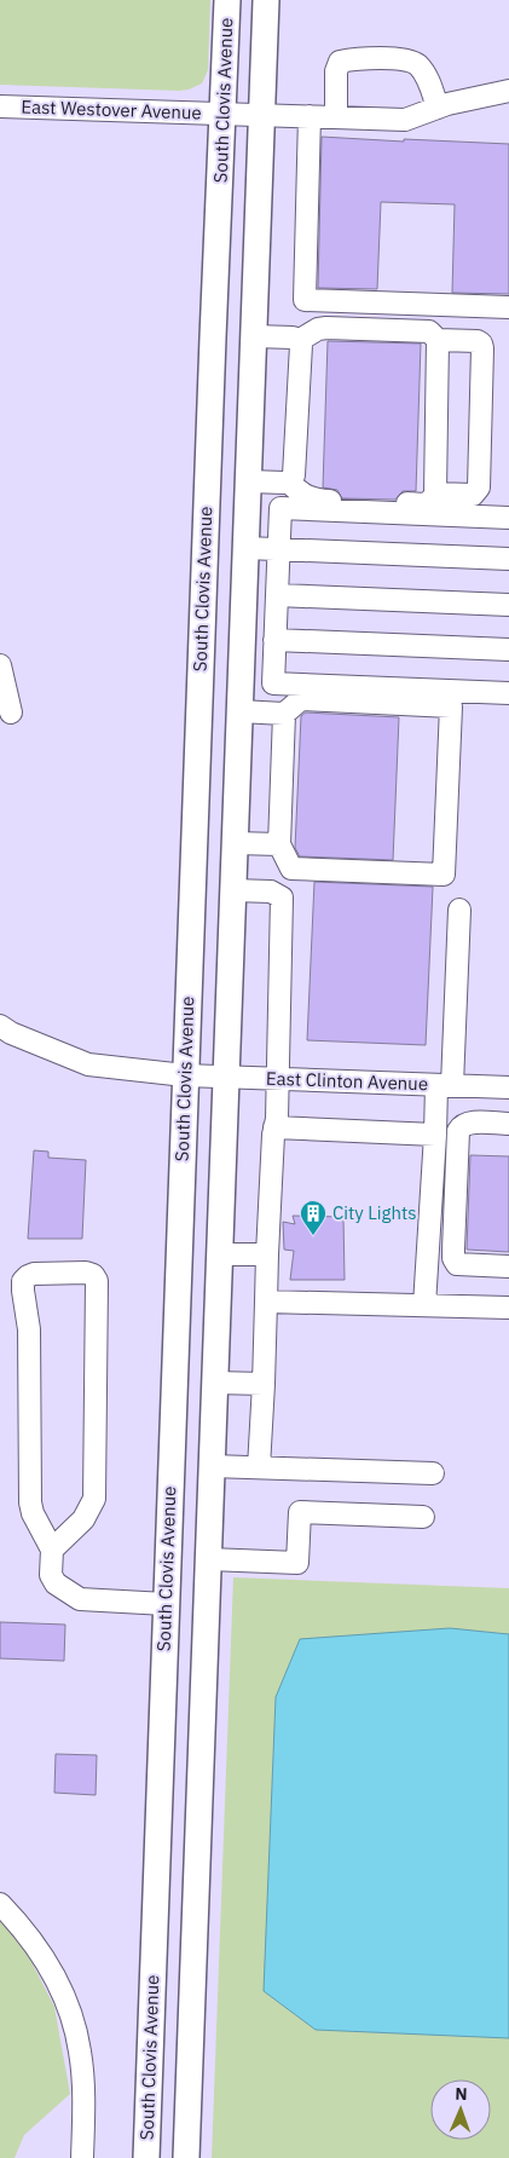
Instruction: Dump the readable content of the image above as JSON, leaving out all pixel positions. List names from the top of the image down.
{
  "streets": {
    "main road": ["South Clovis Avenue"],
    "street": ["East Westover Avenue", "East Clinton Avenue"]
  },
  "crossings": [
    ["South Clovis Avenue", "East Westover Avenue"],
    ["South Clovis Avenue", "East Clinton Avenue"]
  ],
  "places": {
    "building": ["City Lights"]
  },
  "north": "top"
}
